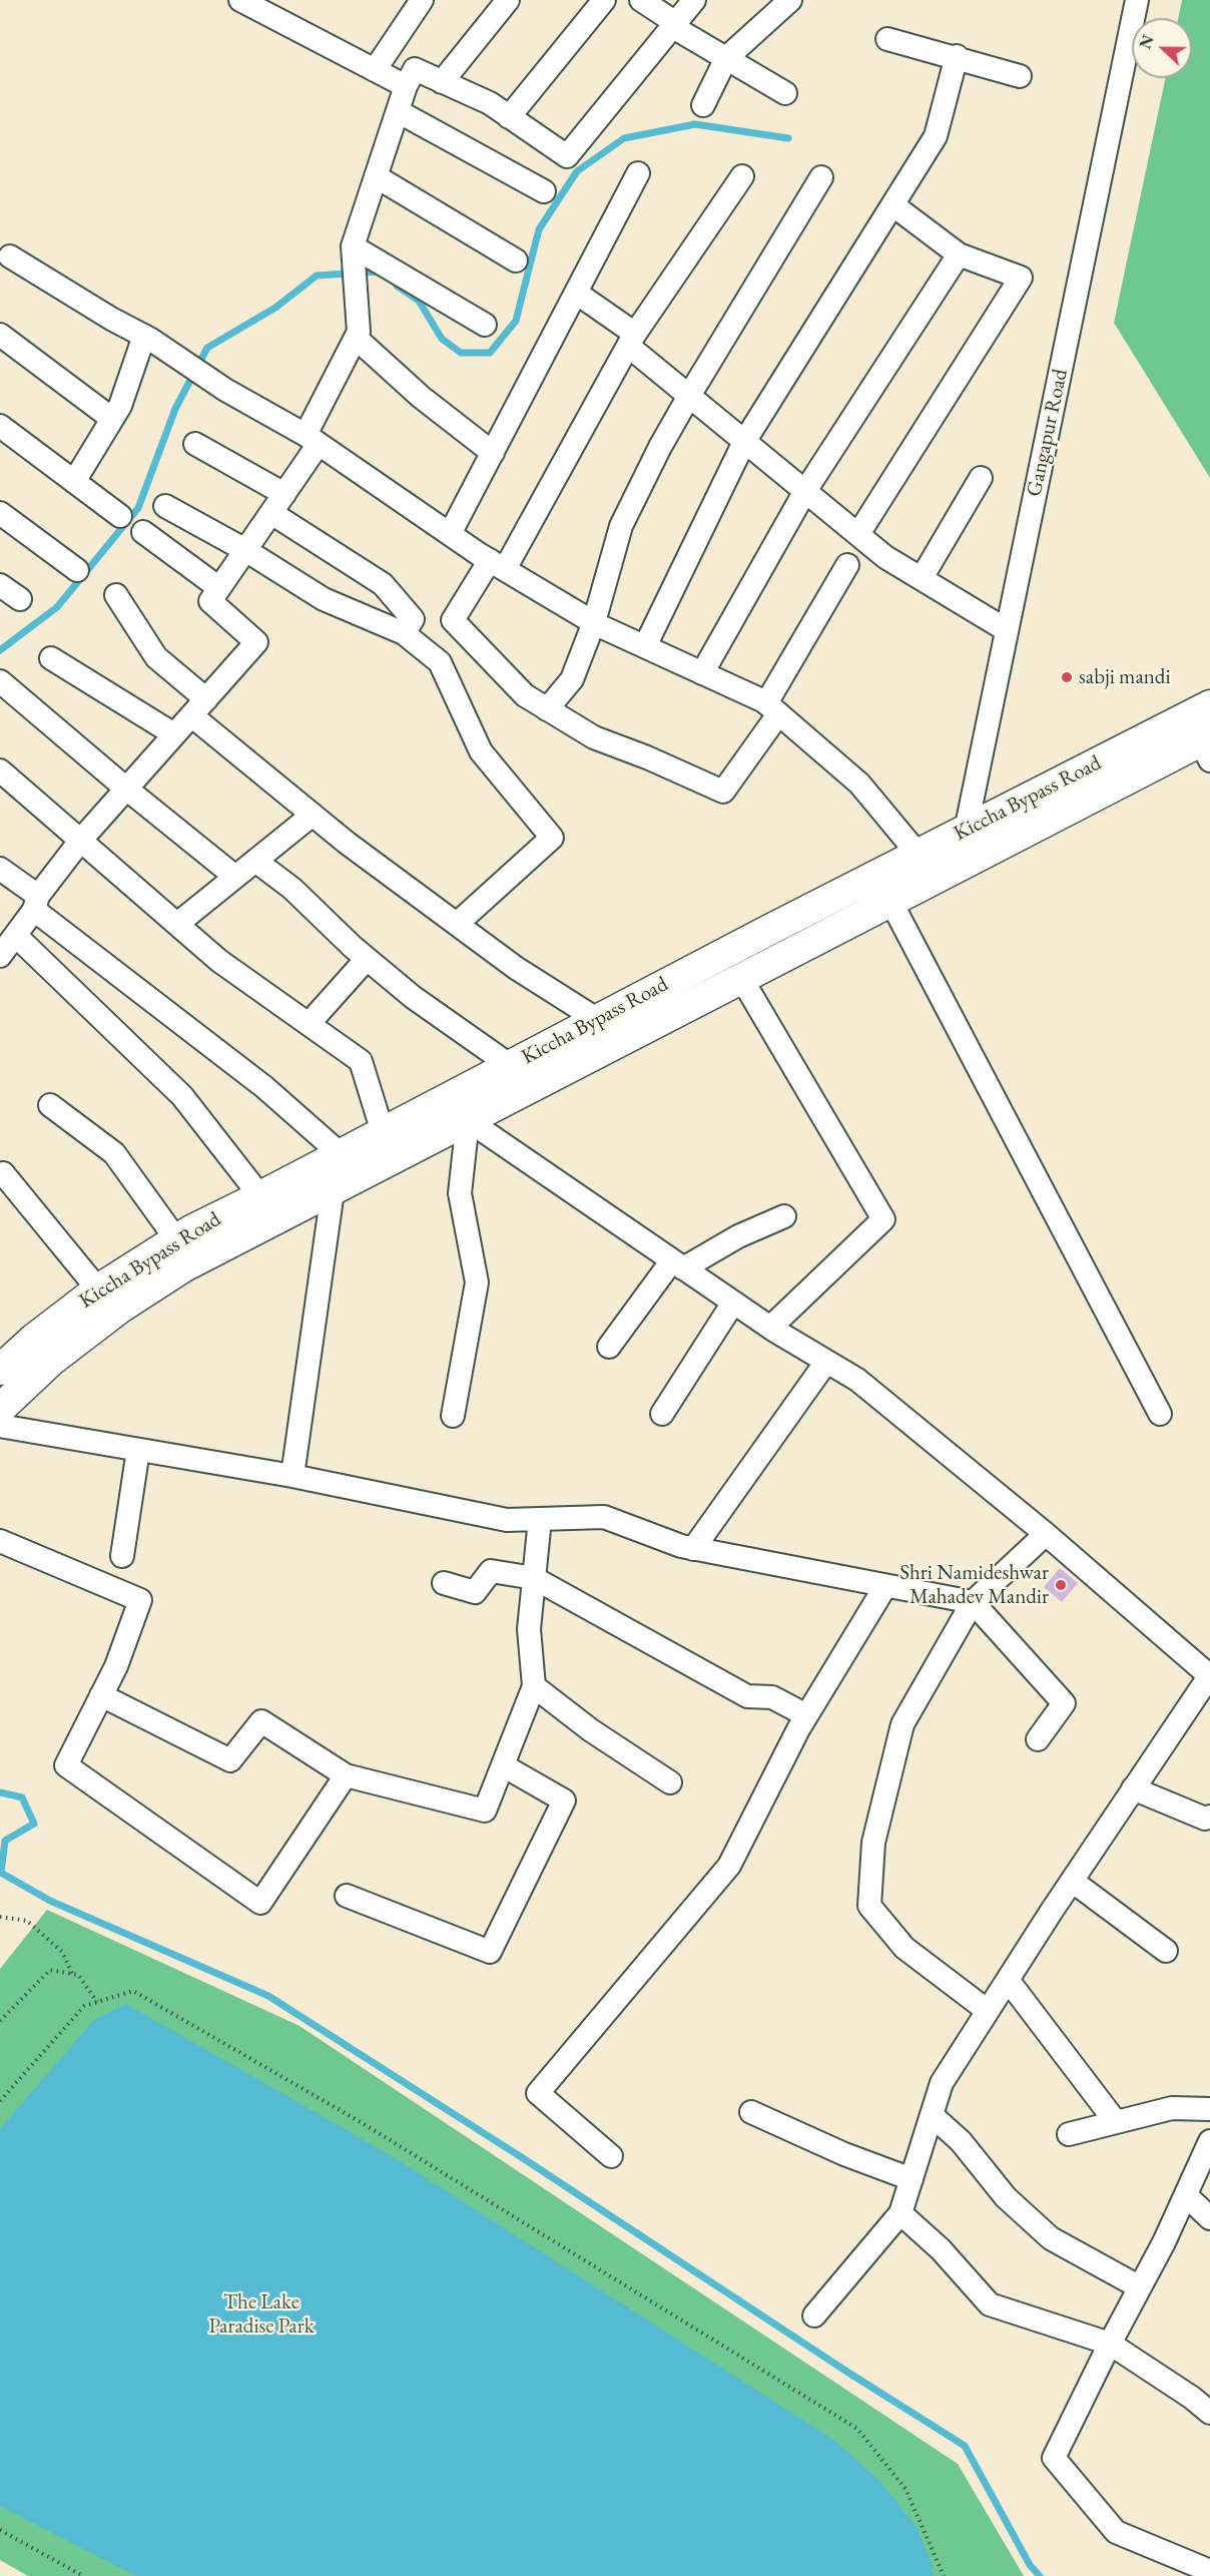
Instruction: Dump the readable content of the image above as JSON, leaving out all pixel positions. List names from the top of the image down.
{
  "streets": {
    "main road": ["Kiccha Bypass Road"],
    "street": ["Gangapur Road"]
  },
  "crossings": [
    ["Gangapur Road", "Kiccha Bypass Road"]
  ],
  "parks": ["The Lake Paradise Park"],
  "places": ["sabji mandi", "Shri Namideshwar Mahadev Mandir"],
  "north": "left"
}
